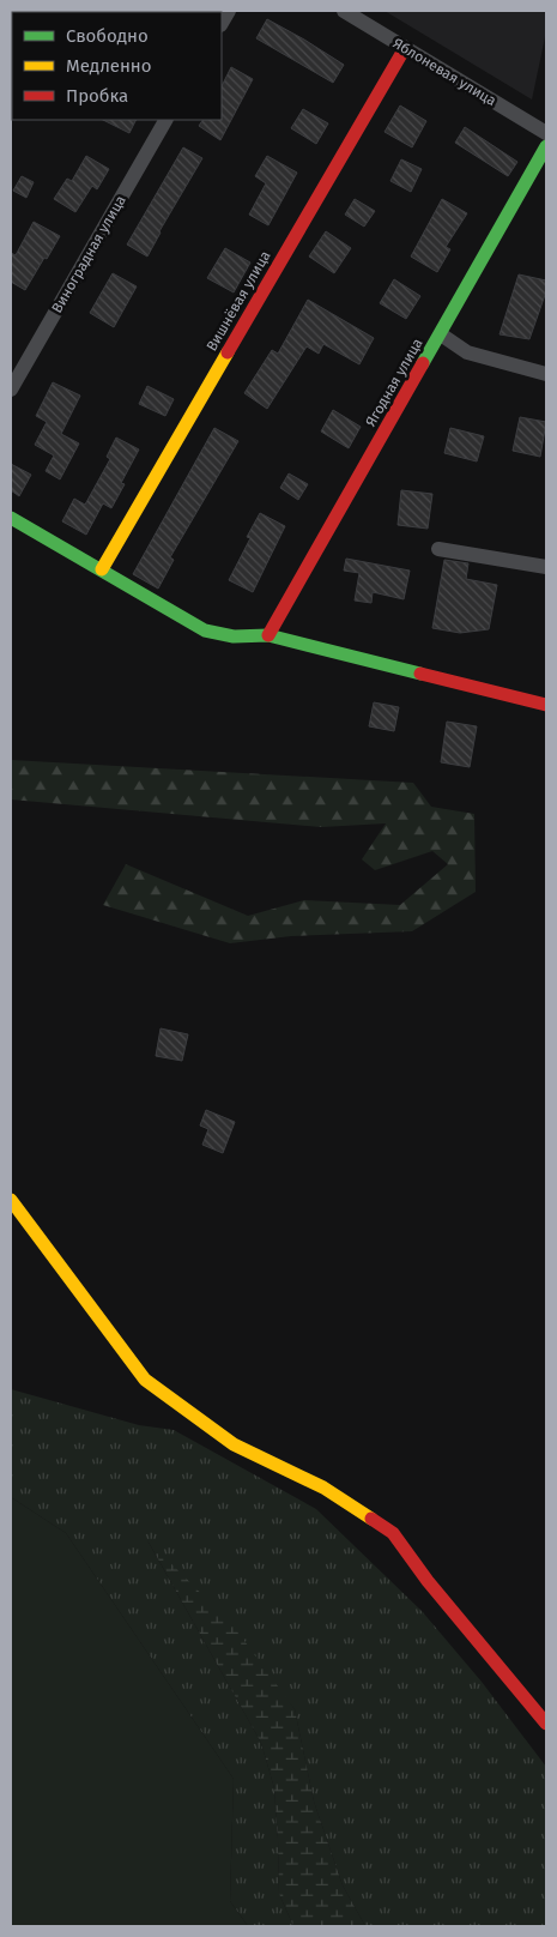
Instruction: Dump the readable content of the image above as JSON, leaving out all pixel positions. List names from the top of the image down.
{
  "streets": {
    "street": [
      "Яблоневая улица",
      "Виноградная улица",
      "Вишнёвая улица",
      "Ягодная улица"
    ]
  },
  "crossings": [
    ["Яблоневая улица", "Вишнёвая улица"]
  ],
  "legend": ["Свободно", "Медленно", "Пробка"]
}
